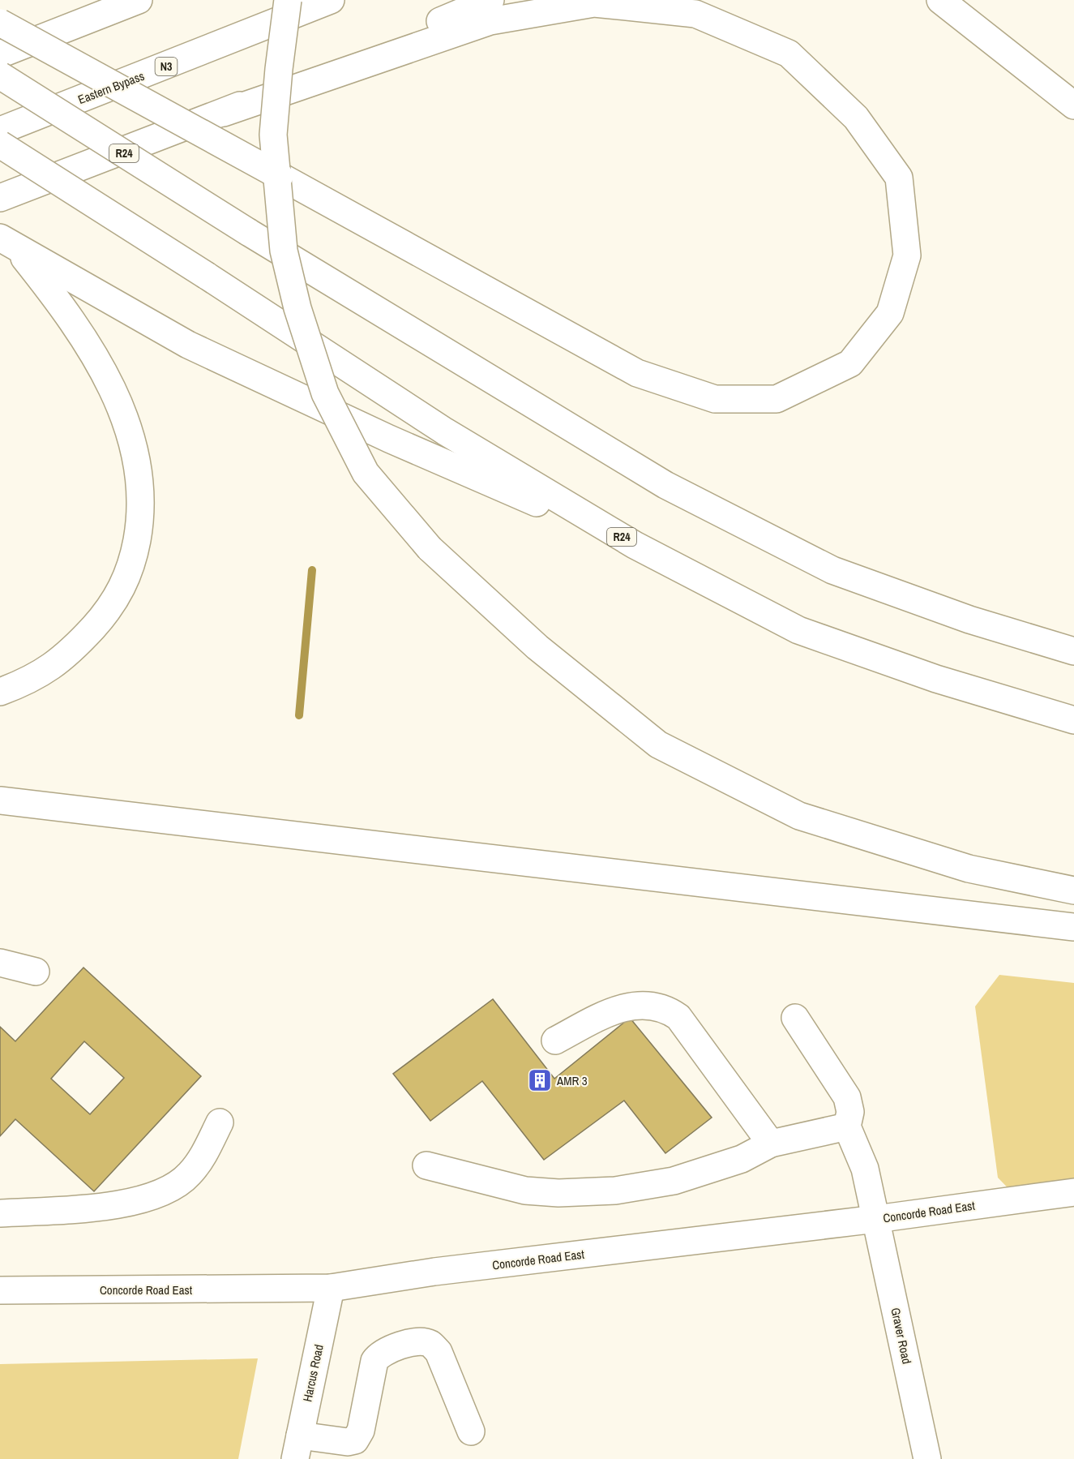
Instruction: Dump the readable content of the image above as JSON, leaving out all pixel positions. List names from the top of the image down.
{
  "streets": {
    "main road": [
      "N3",
      "Eastern Bypass",
      "R24",
      "Concorde Road East",
      "Graver Road",
      "Harcus Road"
    ]
  },
  "crossings": [
    ["Concorde Road East", "Graver Road"],
    ["Concorde Road East", "Harcus Road"]
  ],
  "places": {
    "building": ["AMR 3"]
  }
}
